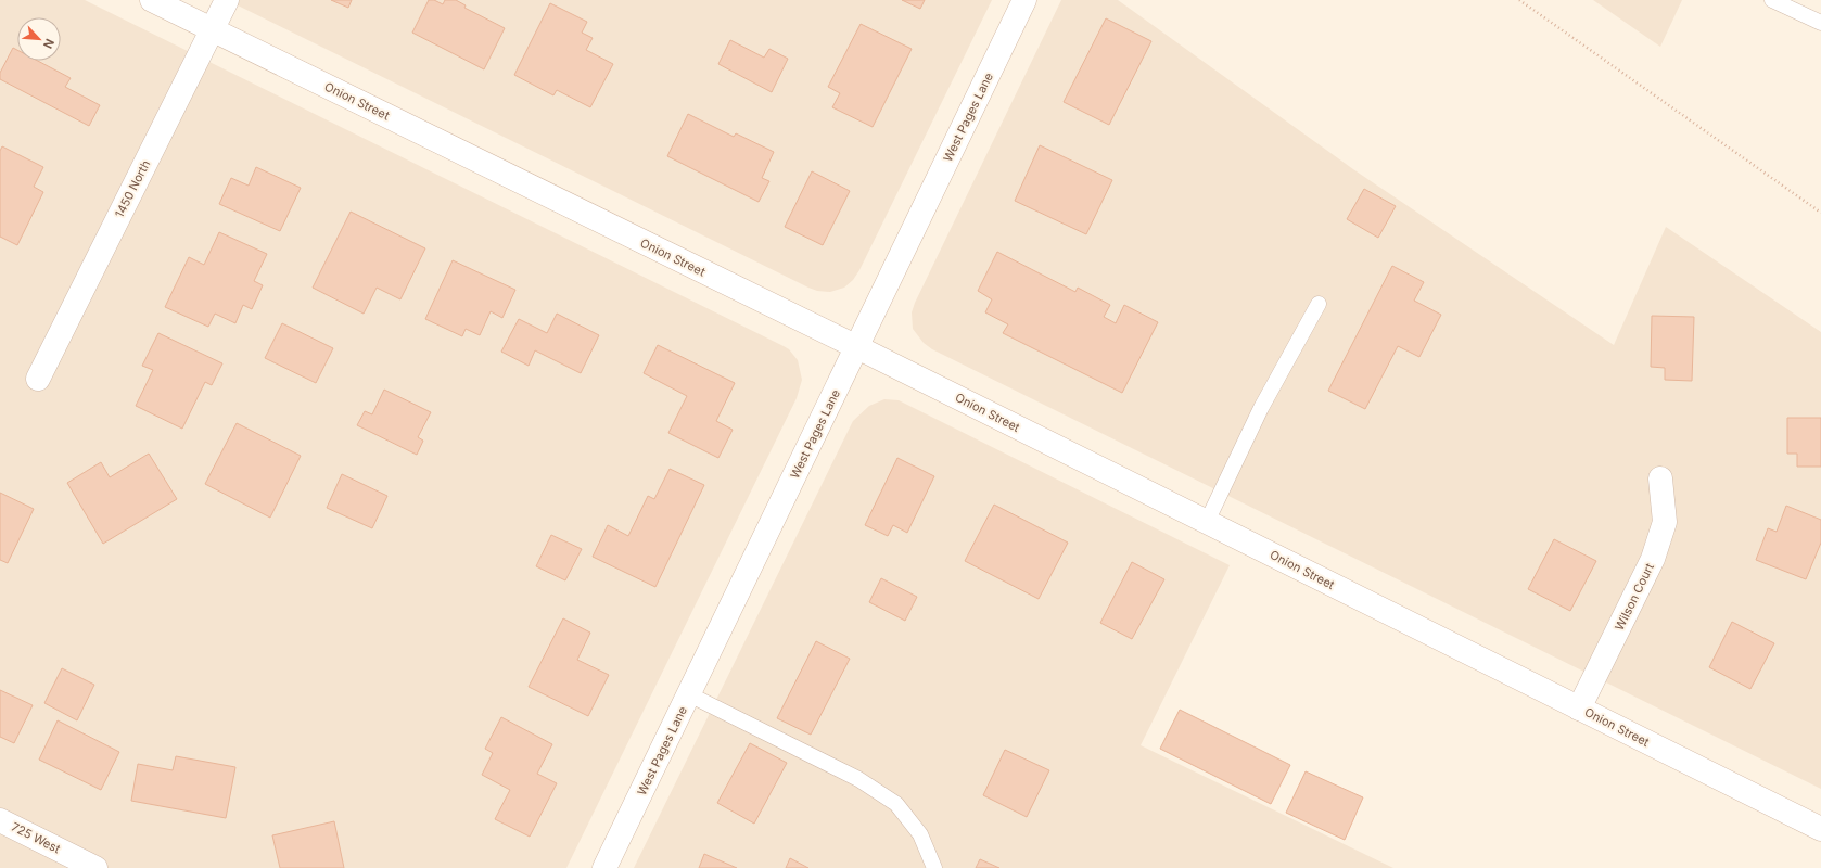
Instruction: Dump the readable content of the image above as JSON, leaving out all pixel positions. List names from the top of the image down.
{
  "streets": {
    "street": [
      "Onion Street",
      "West Pages Lane",
      "1450 North",
      "Wilson Court",
      "725 West"
    ]
  },
  "crossings": [
    ["Onion Street", "West Pages Lane"],
    ["Onion Street", "1450 North"],
    ["Onion Street", "Wilson Court"]
  ],
  "north": "bottom right"
}
